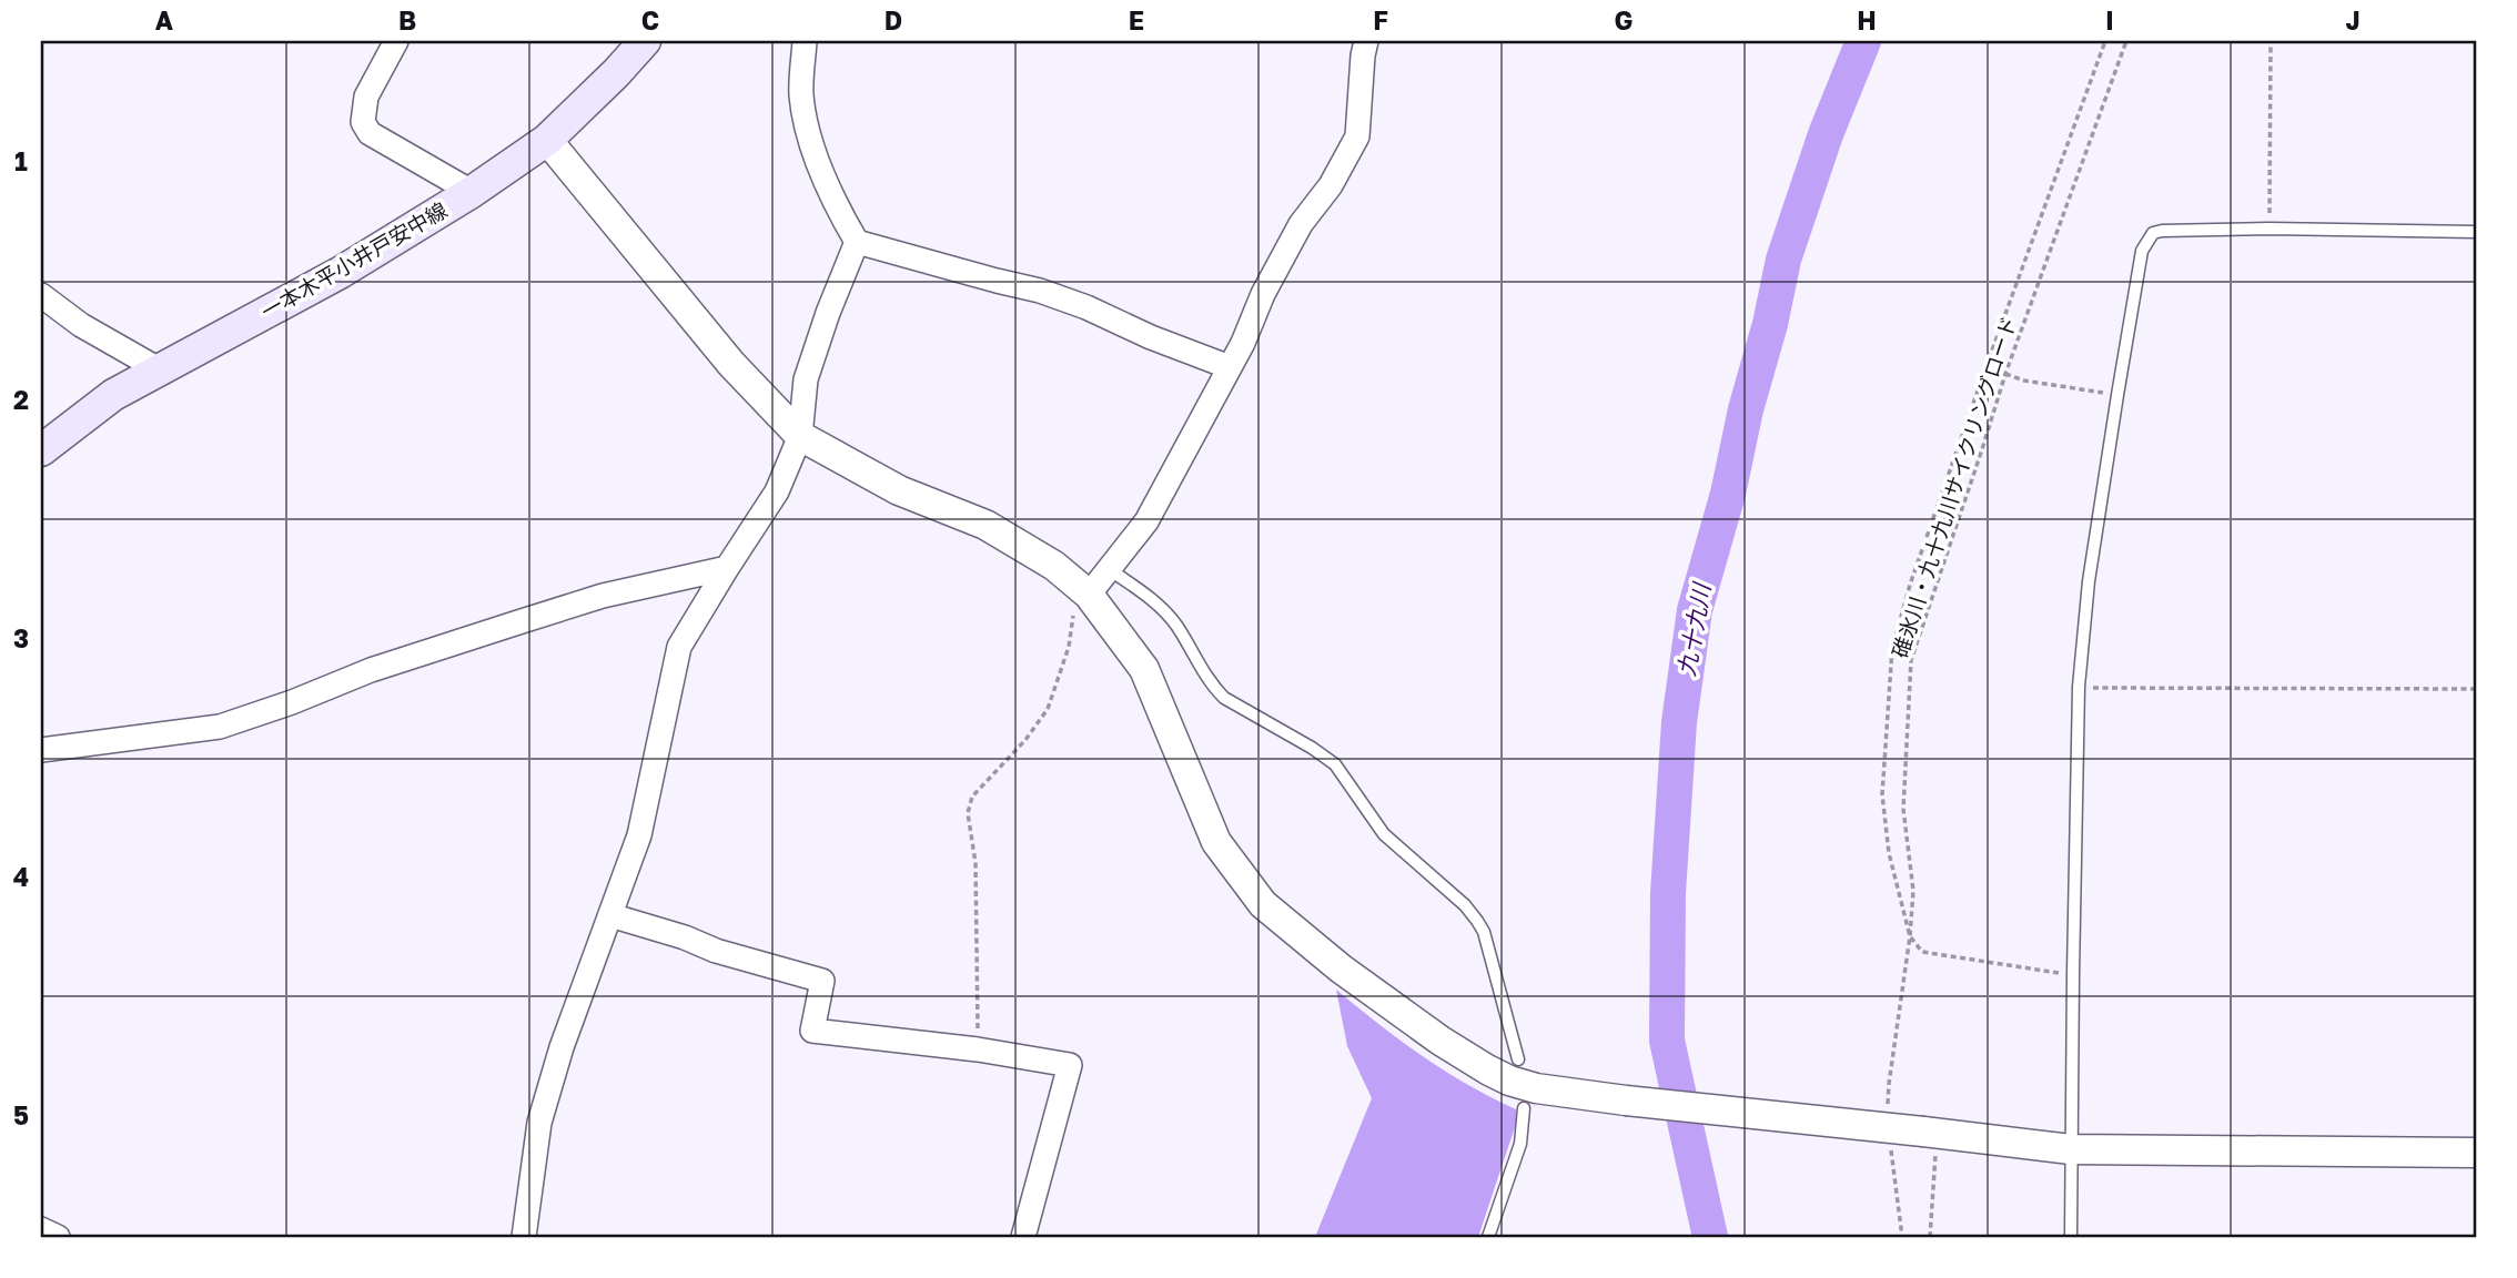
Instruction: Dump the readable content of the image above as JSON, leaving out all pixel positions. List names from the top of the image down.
{
  "streets": {
    "main road": ["一本木平小井戸安中線"],
    "path": ["碓氷川・九十九川サイクリングロード"]
  },
  "water": ["九十九川"],
  "grid": {
    "columns": [
      "A",
      "B",
      "C",
      "D",
      "E",
      "F",
      "G",
      "H",
      "I",
      "J"
    ],
    "rows": [
      "1",
      "2",
      "3",
      "4",
      "5"
    ]
  }
}
